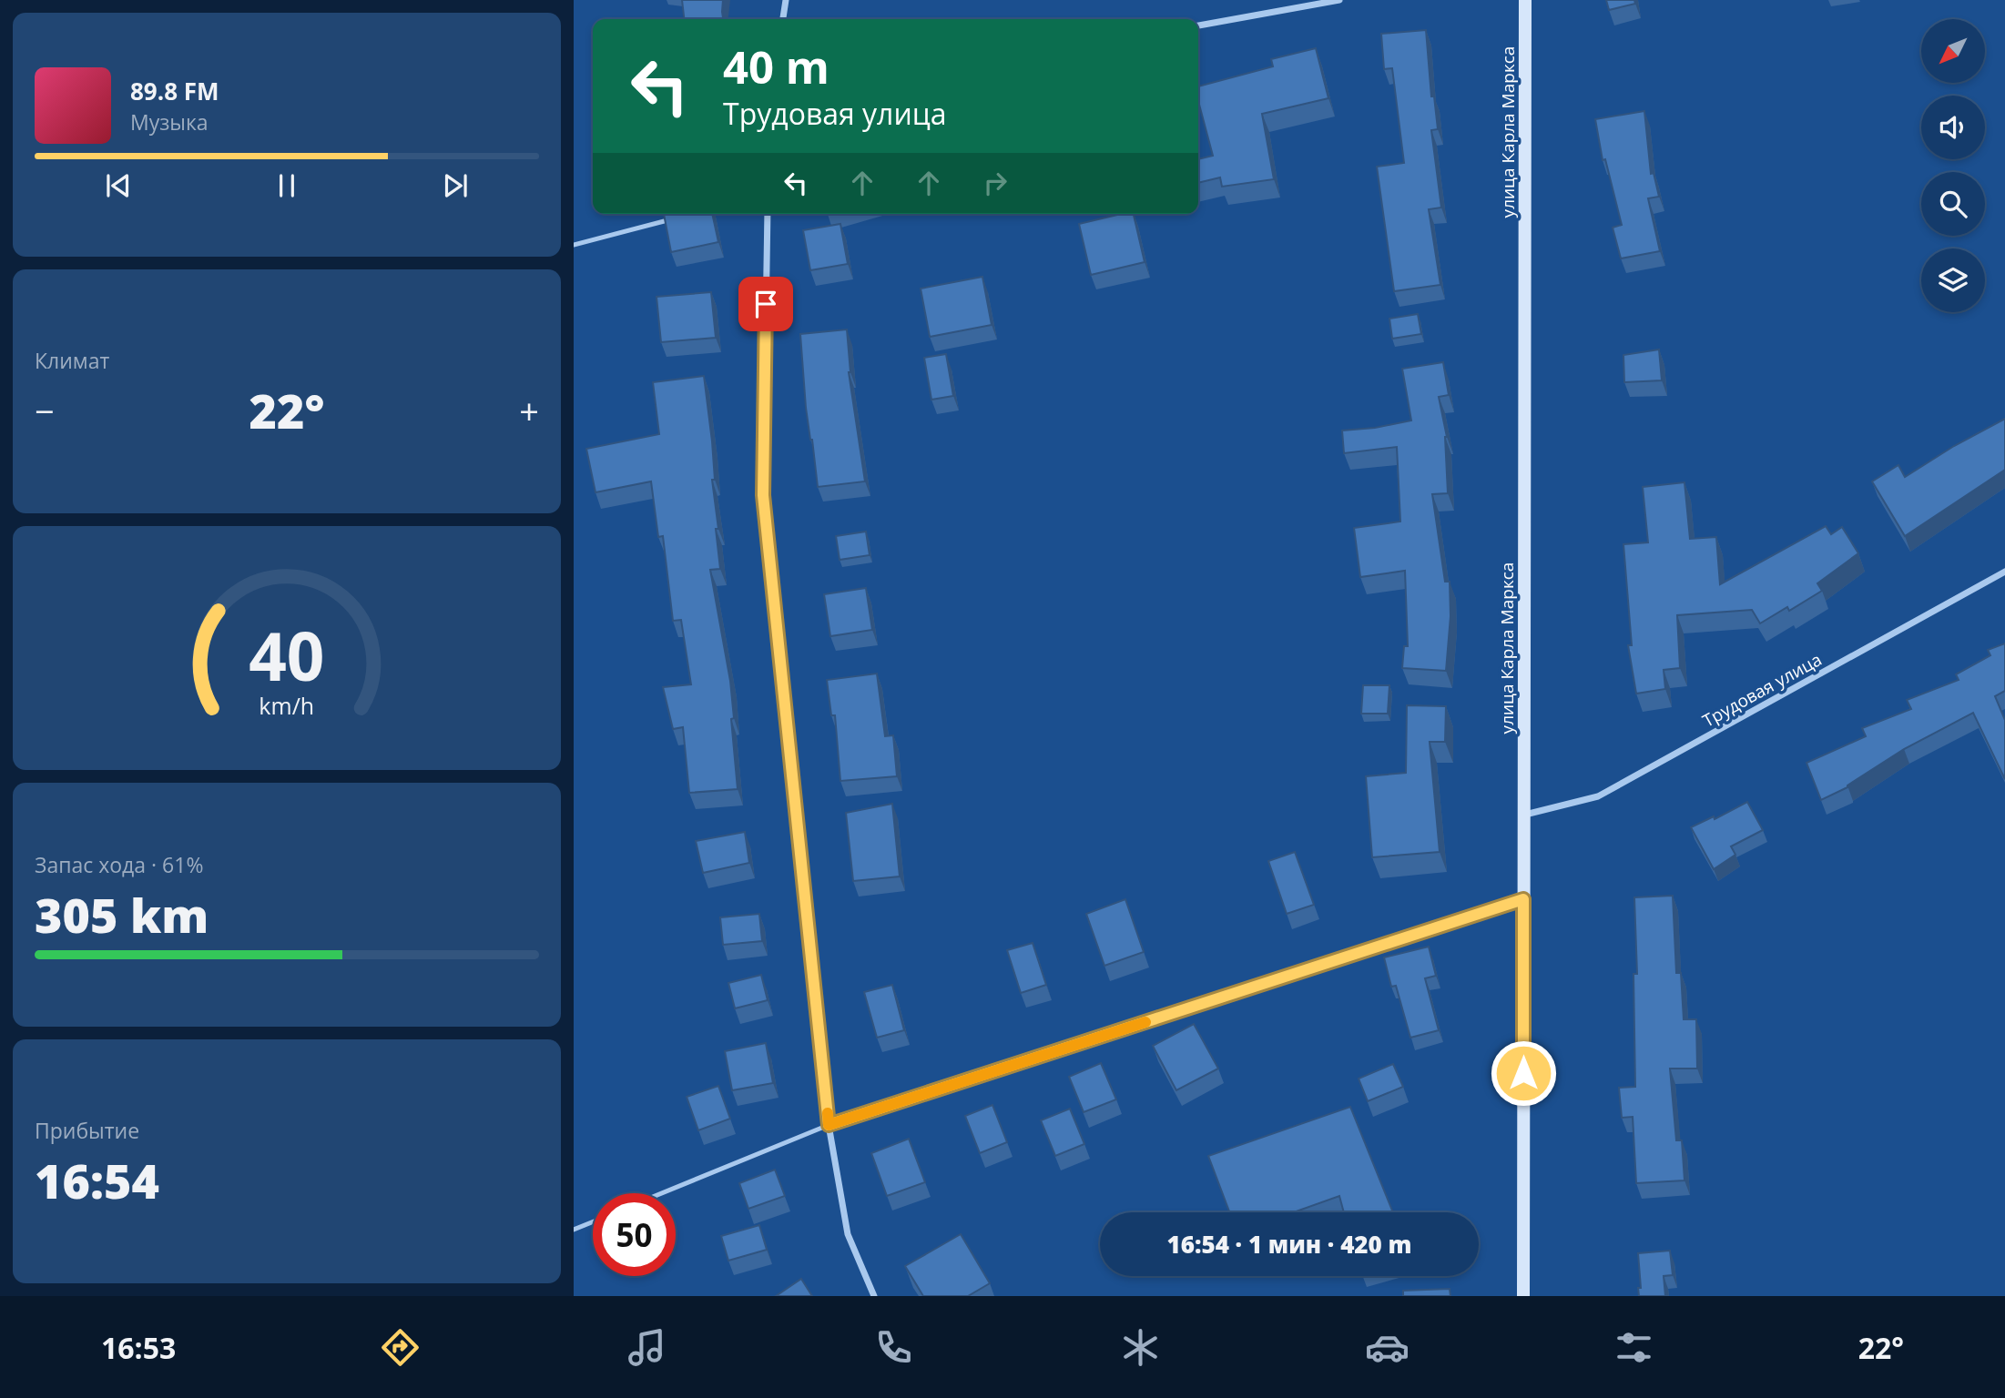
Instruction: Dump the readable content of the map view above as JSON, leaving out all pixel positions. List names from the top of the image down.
{
  "streets": {
    "main road": ["улица Карла Маркса"],
    "street": ["Трудовая улица"]
  },
  "crossings": [
    ["улица Карла Маркса", "Трудовая улица"]
  ],
  "north": "bottom left",
  "page": {
    "turn": ["40 m", "Трудовая улица"],
    "song": ["89.8 FM", "Музыка"],
    "tile": [
      "Климат",
      ["Запас хода · 61%", "305 km"],
      ["Прибытие", "16:54"]
    ],
    "heat": ["−", "22°", "+"],
    "limit": "50",
    "trip": "16:54 · 1 мин · 420 m",
    "tabs": ["16:53", "22°"],
    "gauge": ["40", "km/h"]
  }
}
